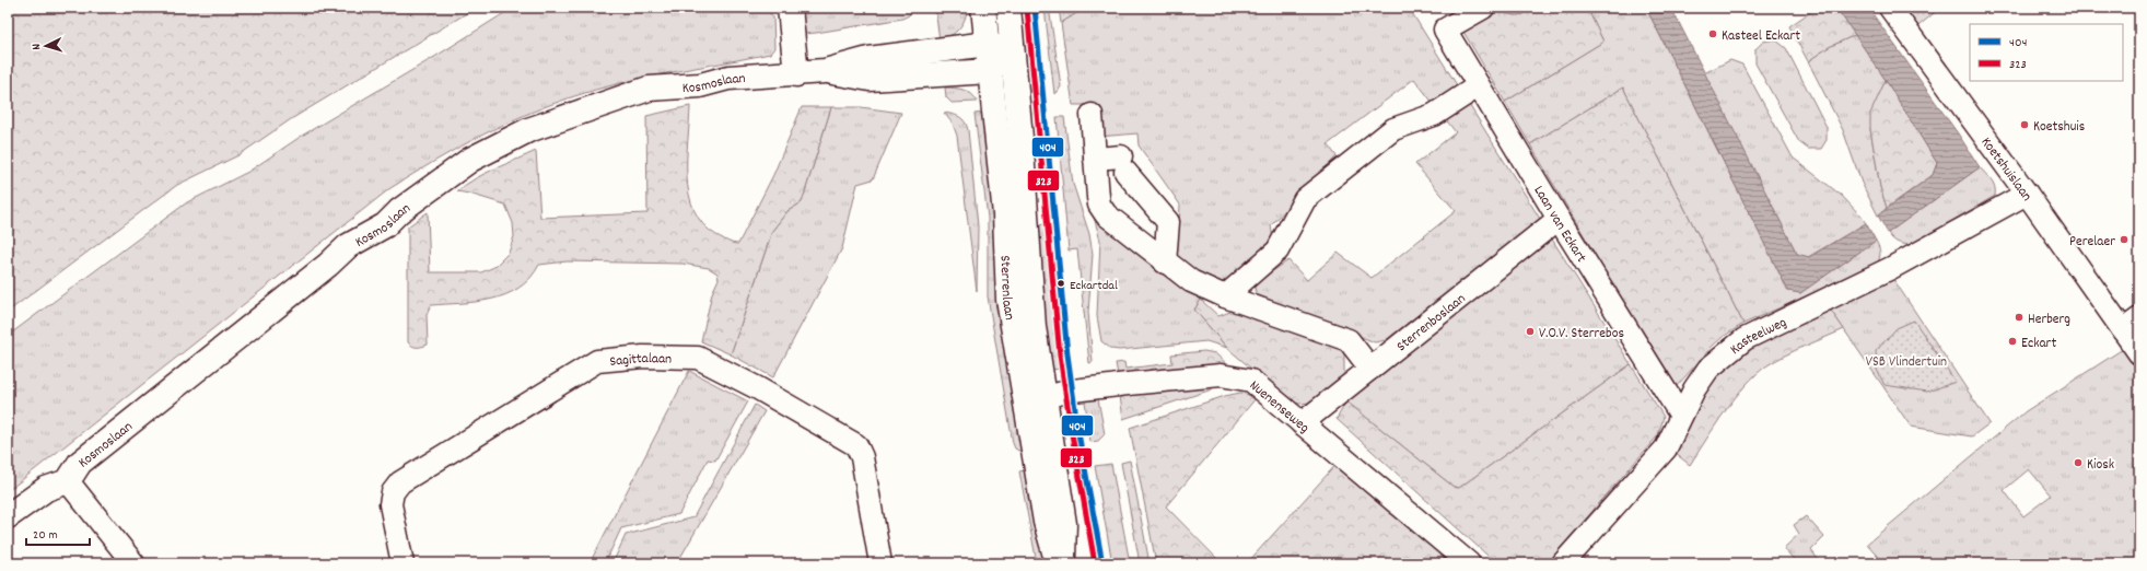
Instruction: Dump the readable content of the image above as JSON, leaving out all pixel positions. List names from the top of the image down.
{
  "streets": {
    "street": [
      "Kosmoslaan",
      "Koetshuislaan",
      "Laan van Eckart",
      "Sterrenlaan",
      "Sterrenboslaan",
      "Kasteelweg",
      "Sagittalaan",
      "Nuenenseweg"
    ]
  },
  "crossings": [
    ["Kosmoslaan", "Sterrenlaan"],
    ["Koetshuislaan", "Kasteelweg"],
    ["Laan van Eckart", "Sterrenboslaan"],
    ["Laan van Eckart", "Kasteelweg"],
    ["Sterrenlaan", "Nuenenseweg"],
    ["Sterrenboslaan", "Nuenenseweg"]
  ],
  "parks": ["VSB Vlindertuin"],
  "places": [
    "Kasteel Eckart",
    "Koetshuis",
    "Perelaer",
    "Eckartdal",
    "Herberg",
    "V.O.V. Sterrebos",
    "Eckart",
    "Kiosk"
  ],
  "lines": ["transit line 404", "transit line 323"],
  "legend": ["404", "323"],
  "scale_bar": "20 m",
  "north": "left"
}
